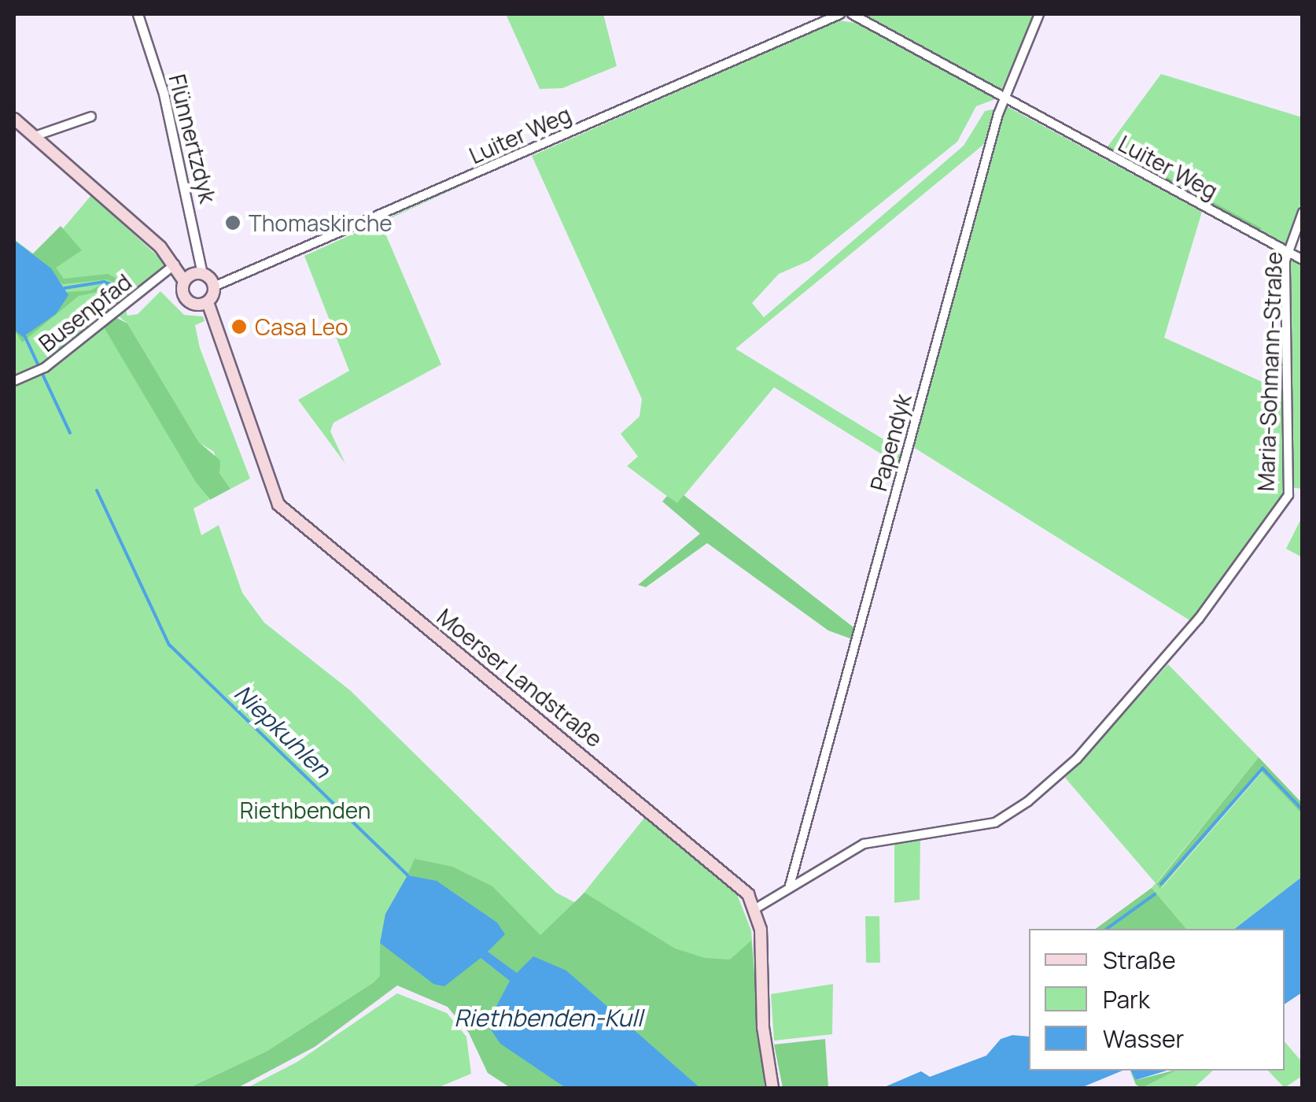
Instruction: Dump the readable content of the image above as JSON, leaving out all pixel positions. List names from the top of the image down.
{
  "streets": {
    "main road": ["Moerser Landstraße"],
    "street": [
      "Luiter Weg",
      "Flünnertzdyk",
      "Busenpfad",
      "Maria-Sohmann-Straße",
      "Papendyk"
    ]
  },
  "crossings": [
    ["Luiter Weg", "Flünnertzdyk"],
    ["Luiter Weg", "Maria-Sohmann-Straße"],
    ["Luiter Weg", "Papendyk"],
    ["Luiter Weg", "Moerser Landstraße"],
    ["Flünnertzdyk", "Moerser Landstraße"],
    ["Maria-Sohmann-Straße", "Papendyk"],
    ["Maria-Sohmann-Straße", "Moerser Landstraße"]
  ],
  "water": ["Niepkuhlen", "Riethbenden-Kull"],
  "parks": ["Riethbenden"],
  "places": ["Thomaskirche", "Casa Leo"],
  "legend": ["Straße", "Park", "Wasser"]
}
